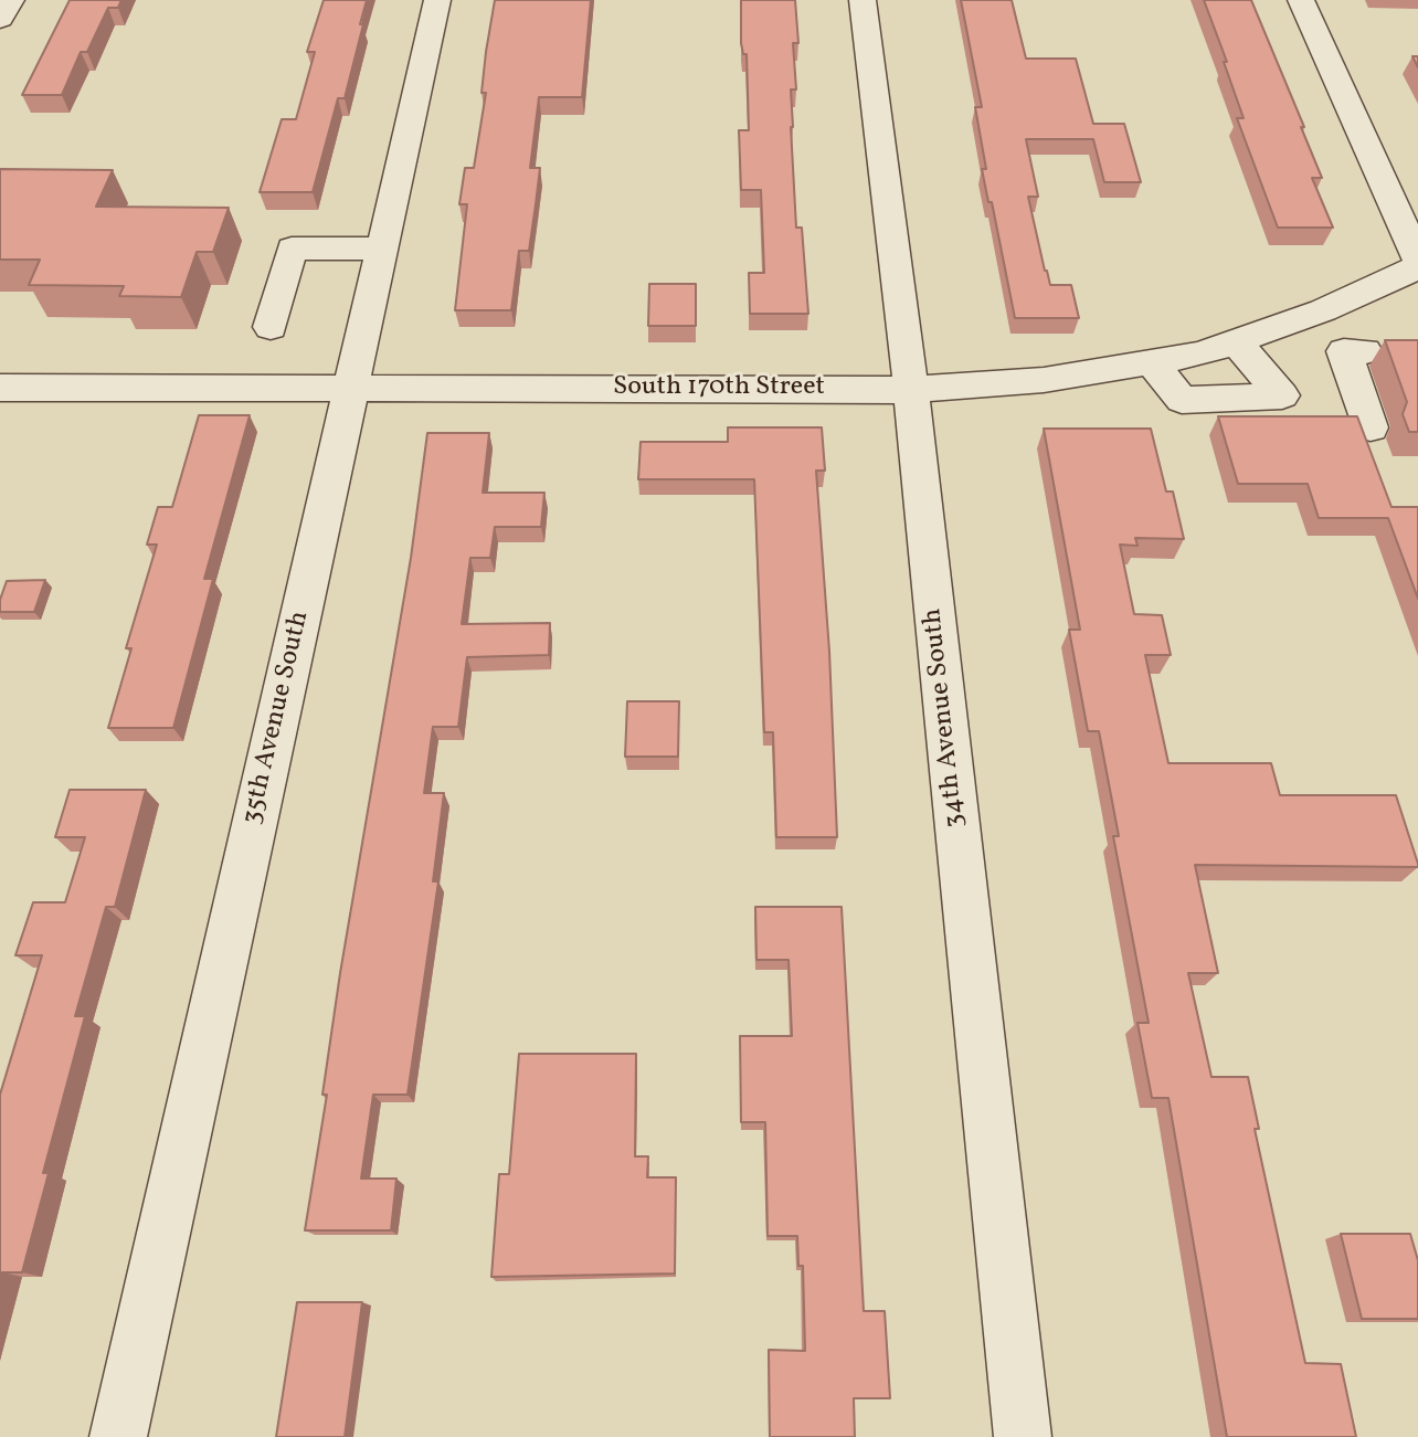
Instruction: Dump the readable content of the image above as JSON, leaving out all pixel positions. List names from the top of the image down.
{
  "streets": {
    "street": ["South 170th Street", "35th Avenue South", "34th Avenue South"]
  },
  "crossings": [
    ["South 170th Street", "35th Avenue South"],
    ["South 170th Street", "34th Avenue South"]
  ]
}
